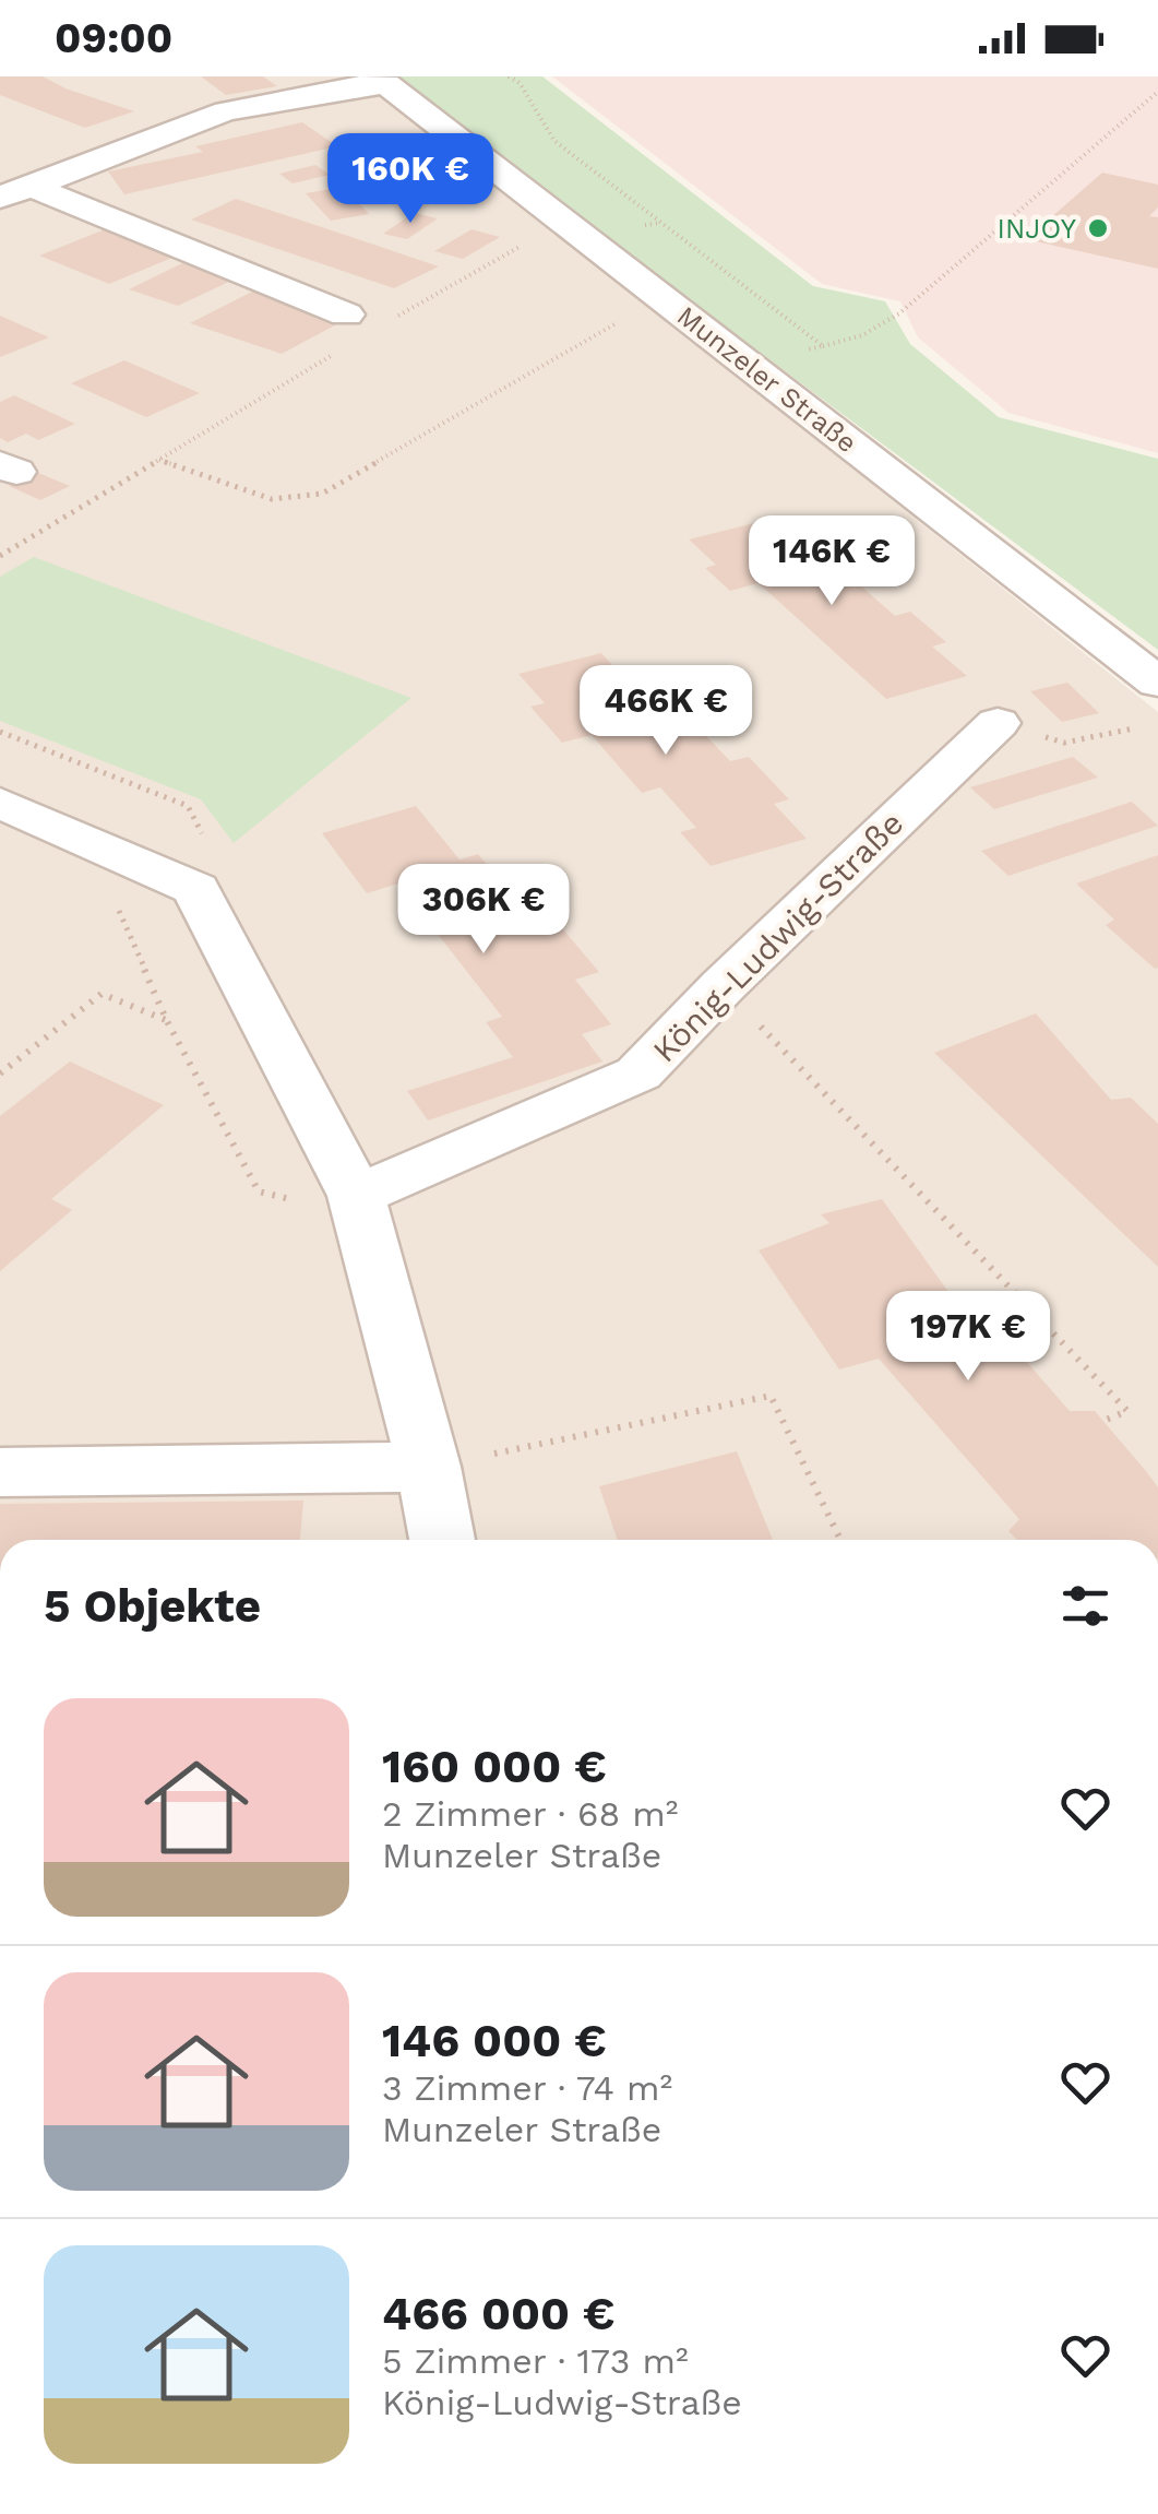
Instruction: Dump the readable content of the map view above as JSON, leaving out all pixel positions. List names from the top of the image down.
{
  "streets": {
    "street": ["Munzeler Straße", "König-Ludwig-Straße"]
  },
  "places": ["INJOY"],
  "page": {
    "status": "09:00",
    "price": [
      "160K €",
      "146K €",
      "466K €",
      "306K €",
      "197K €"
    ],
    "heading": "5 Objekte",
    "list": [
      {
        "name": "160 000 €",
        "note": "2 Zimmer · 68 m² · Munzeler Straße"
      },
      {
        "name": "146 000 €",
        "note": "3 Zimmer · 74 m² · Munzeler Straße"
      },
      {
        "name": "466 000 €",
        "note": "5 Zimmer · 173 m² · König-Ludwig-Straße"
      }
    ]
  }
}
